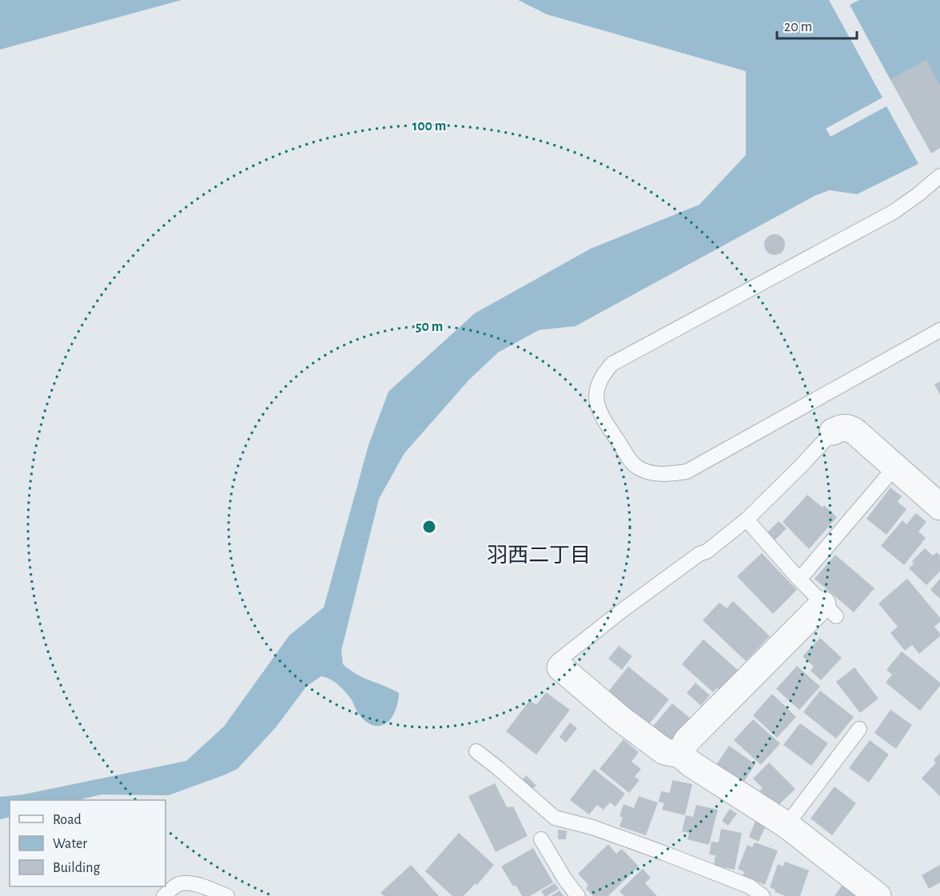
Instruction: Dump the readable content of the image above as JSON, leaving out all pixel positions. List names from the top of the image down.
{
  "districts": ["羽西二丁目"],
  "legend": ["Road", "Water", "Building"],
  "scale_bar": "20 m",
  "rings": ["100 m", "50 m"]
}
